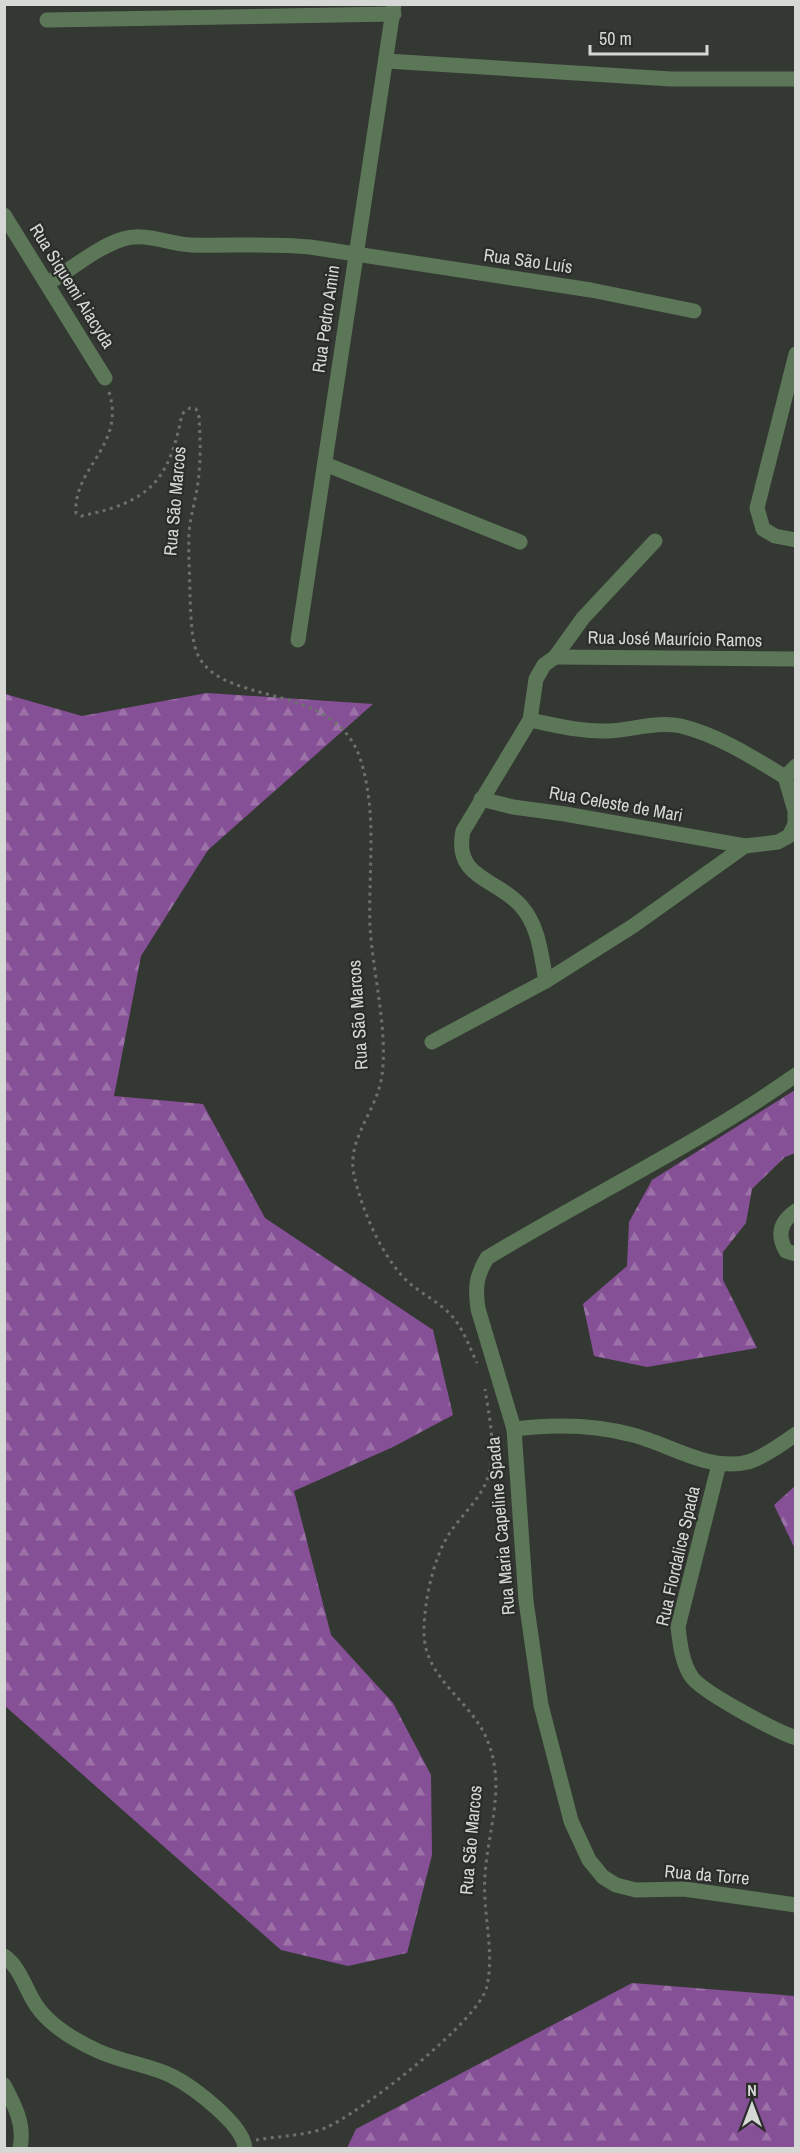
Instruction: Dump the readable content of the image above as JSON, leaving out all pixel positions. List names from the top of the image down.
{
  "streets": {
    "street": [
      "Rua São Luís",
      "Rua Siquemi Aiacyda",
      "Rua Pedro Amin",
      "Rua José Maurício Ramos",
      "Rua Celeste de Mari",
      "Rua Maria Capeline Spada",
      "Rua Flordalice Spada",
      "Rua da Torre"
    ],
    "path": ["Rua São Marcos"]
  },
  "crossings": [
    ["Rua São Luís", "Rua Siquemi Aiacyda"],
    ["Rua São Luís", "Rua Pedro Amin"],
    ["Rua Siquemi Aiacyda", "Rua São Marcos"],
    ["Rua Maria Capeline Spada", "Rua da Torre"]
  ],
  "scale_bar": "50 m",
  "north": "top"
}
